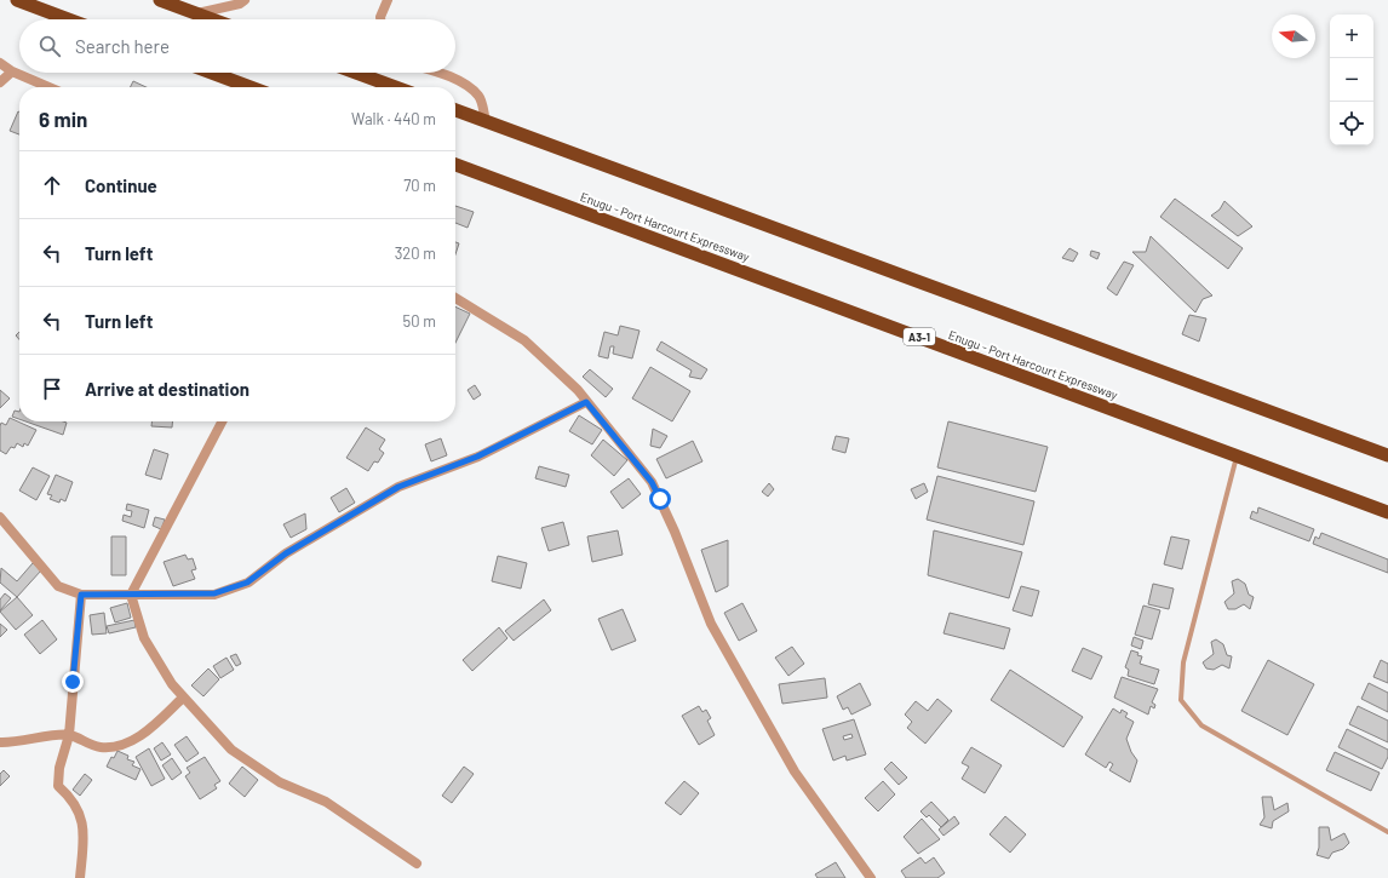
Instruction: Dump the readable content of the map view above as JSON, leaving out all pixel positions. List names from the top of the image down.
{
  "streets": {
    "highway": ["Enugu - Port Harcourt Expressway", "A3-1"]
  },
  "north": "left",
  "page": {
    "map_buttons": ["+", "−"],
    "search": "Search here",
    "heading": ["6 min", "Walk · 440 m"],
    "list": [
      ["Continue", "70 m"],
      ["Turn left", "320 m"],
      ["Turn left", "50 m"],
      "Arrive at destination"
    ]
  }
}
